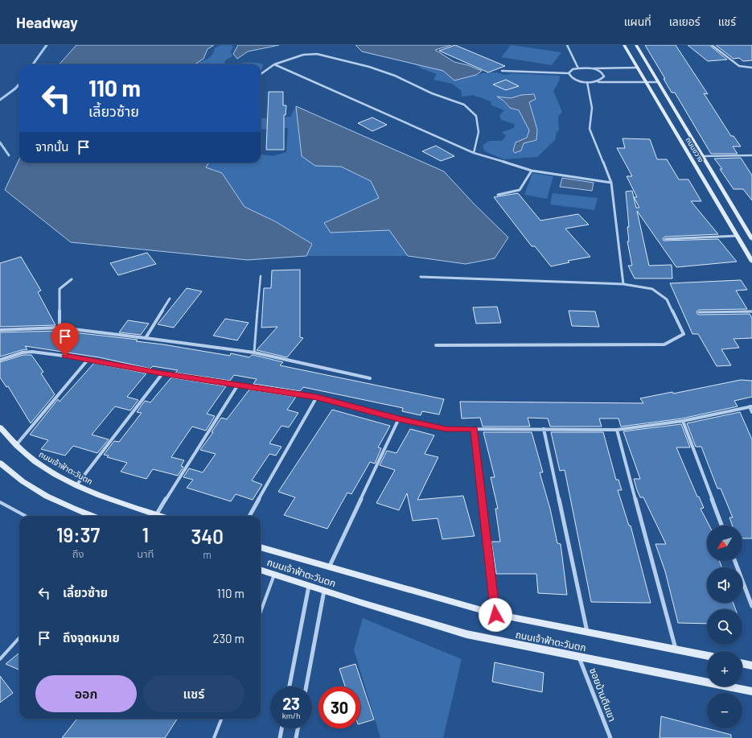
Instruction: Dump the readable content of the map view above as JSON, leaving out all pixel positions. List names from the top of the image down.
{
  "streets": {
    "main road": ["ถนนขวาง", "ถนนเจ้าฟ้าตะวันตก"],
    "street": ["ซอยบ้านตีนเขา"]
  },
  "crossings": [
    ["ถนนเจ้าฟ้าตะวันตก", "ซอยบ้านตีนเขา"]
  ],
  "north": "bottom left",
  "page": {
    "header": "Headway",
    "nav": ["แผนที่", "เลเยอร์", "แชร์"],
    "turn": ["110 m", "เลี้ยวซ้าย"],
    "then": "จากนั้น",
    "eta": [
      "19:37",
      "ถึง",
      "1",
      "นาที",
      "340",
      "m"
    ],
    "map_buttons": ["+", "−"],
    "list": [
      {
        "name": "เลี้ยวซ้าย",
        "value": "110 m"
      },
      {
        "name": "ถึงจุดหมาย",
        "value": "230 m"
      }
    ],
    "buttons": ["ออก", "แชร์"],
    "speed": "23 km/h",
    "limit": "30"
  }
}
